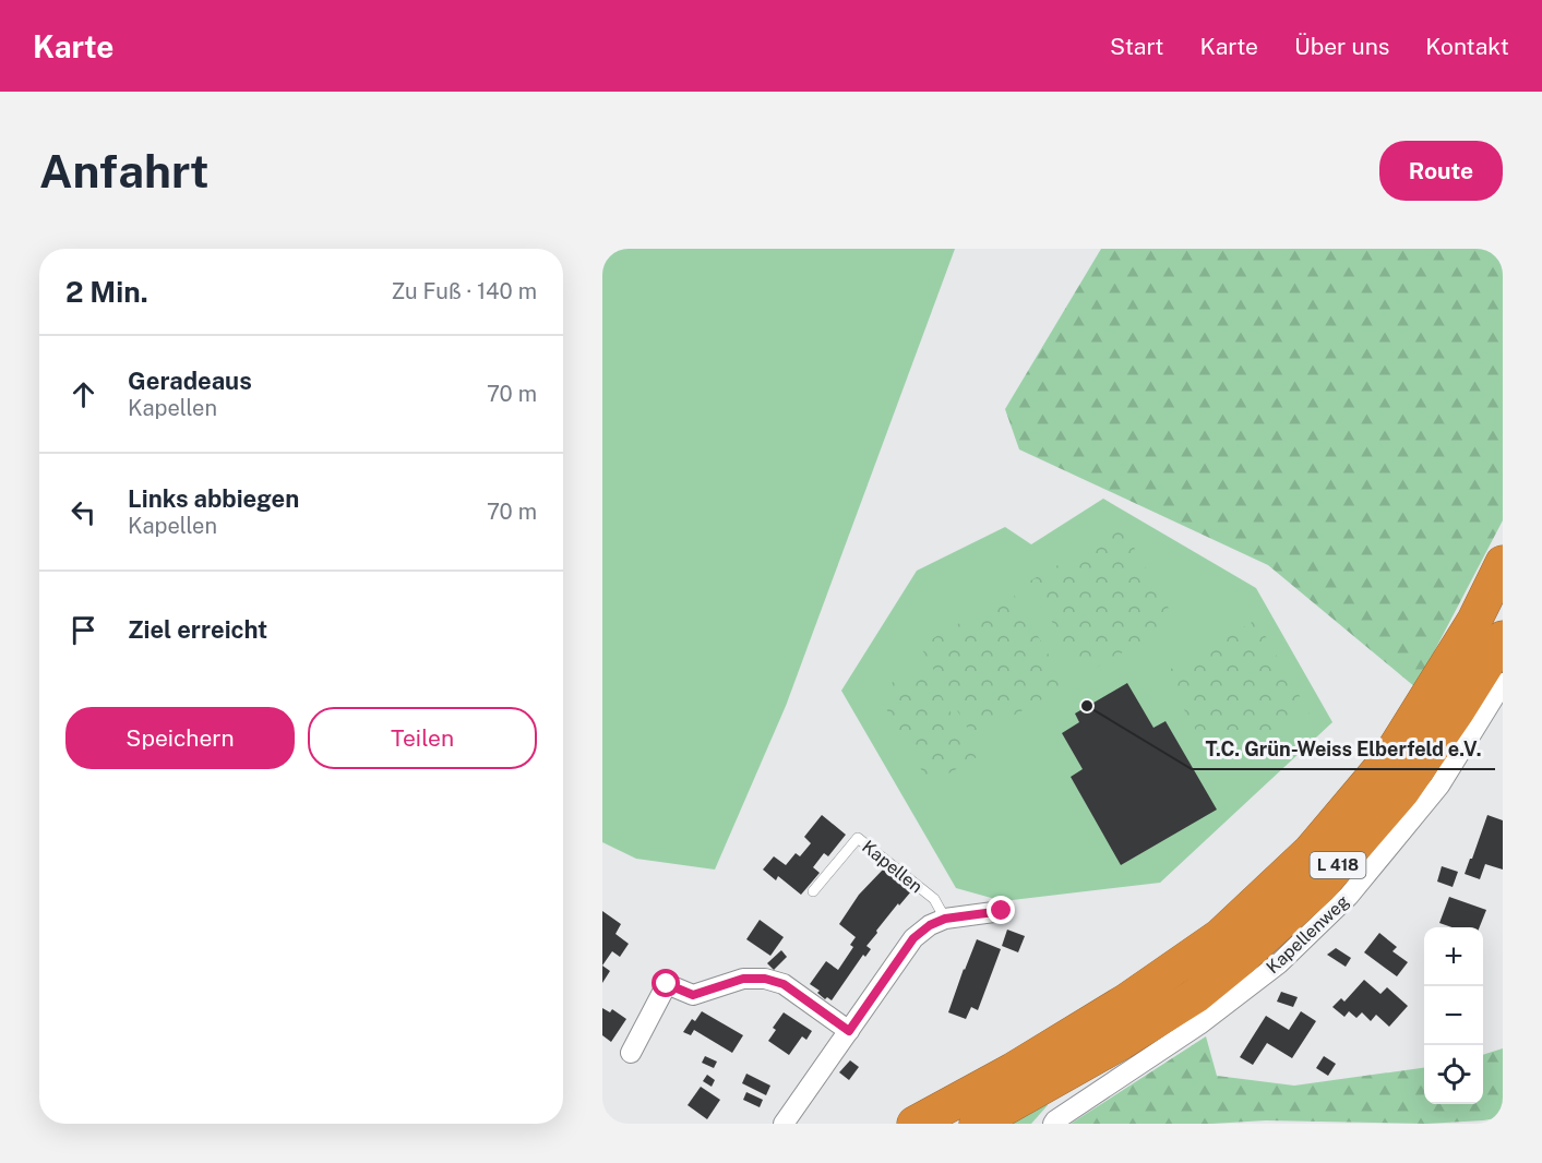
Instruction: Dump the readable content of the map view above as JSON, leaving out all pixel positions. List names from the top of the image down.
{
  "streets": {
    "highway": ["L 418"],
    "street": ["Kapellenweg"],
    "lane": ["Kapellen"]
  },
  "places": ["T.C. Grün-Weiss Elberfeld e.V."],
  "page": {
    "header": "Karte",
    "nav": [
      "Start",
      "Karte",
      "Über uns",
      "Kontakt"
    ],
    "buttons": [
      "Route",
      ["Speichern", "Teilen"]
    ],
    "title": "Anfahrt",
    "heading": ["2 Min.", "Zu Fuß · 140 m"],
    "list": [
      ["Geradeaus", "Kapellen", "70 m"],
      ["Links abbiegen", "Kapellen", "70 m"],
      "Ziel erreicht"
    ],
    "map_buttons": ["+", "−"]
  }
}
